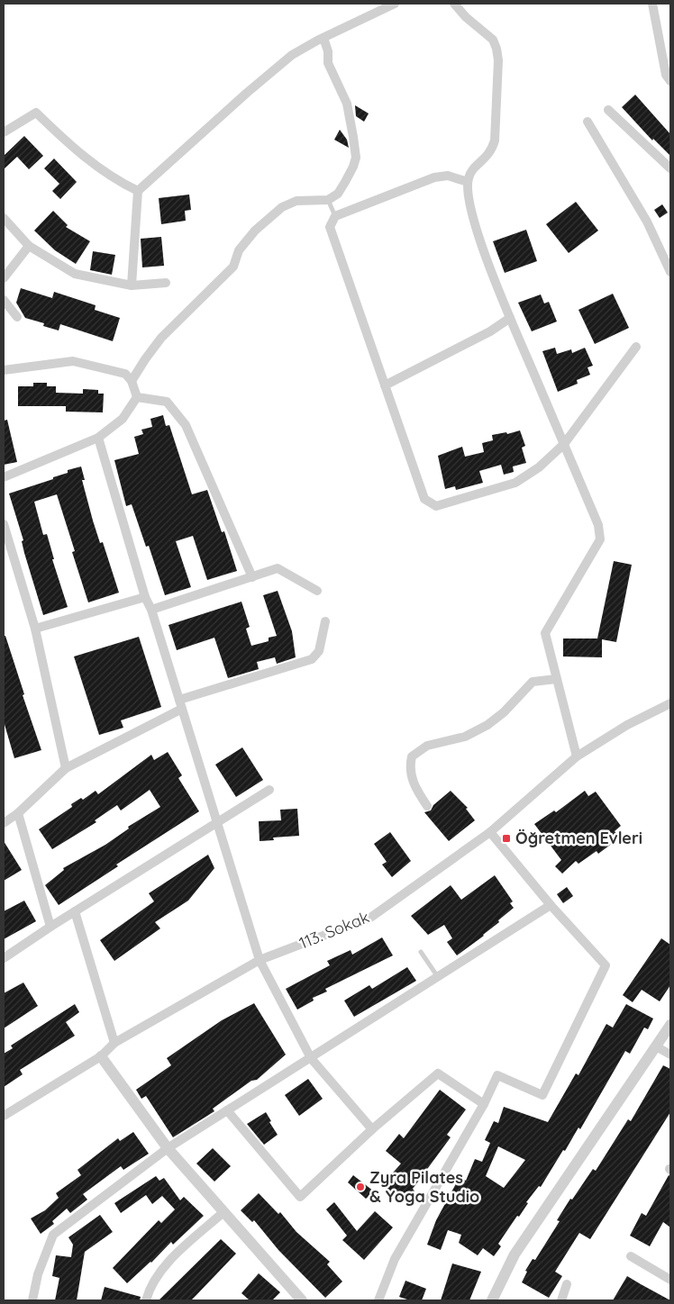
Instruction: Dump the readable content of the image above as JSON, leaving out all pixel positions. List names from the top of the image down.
{
  "streets": {
    "street": ["113. Sokak"]
  },
  "places": {
    "transit": ["Öğretmen Evleri"],
    "other": ["Zyra Pilates & Yoga Studio"]
  }
}
